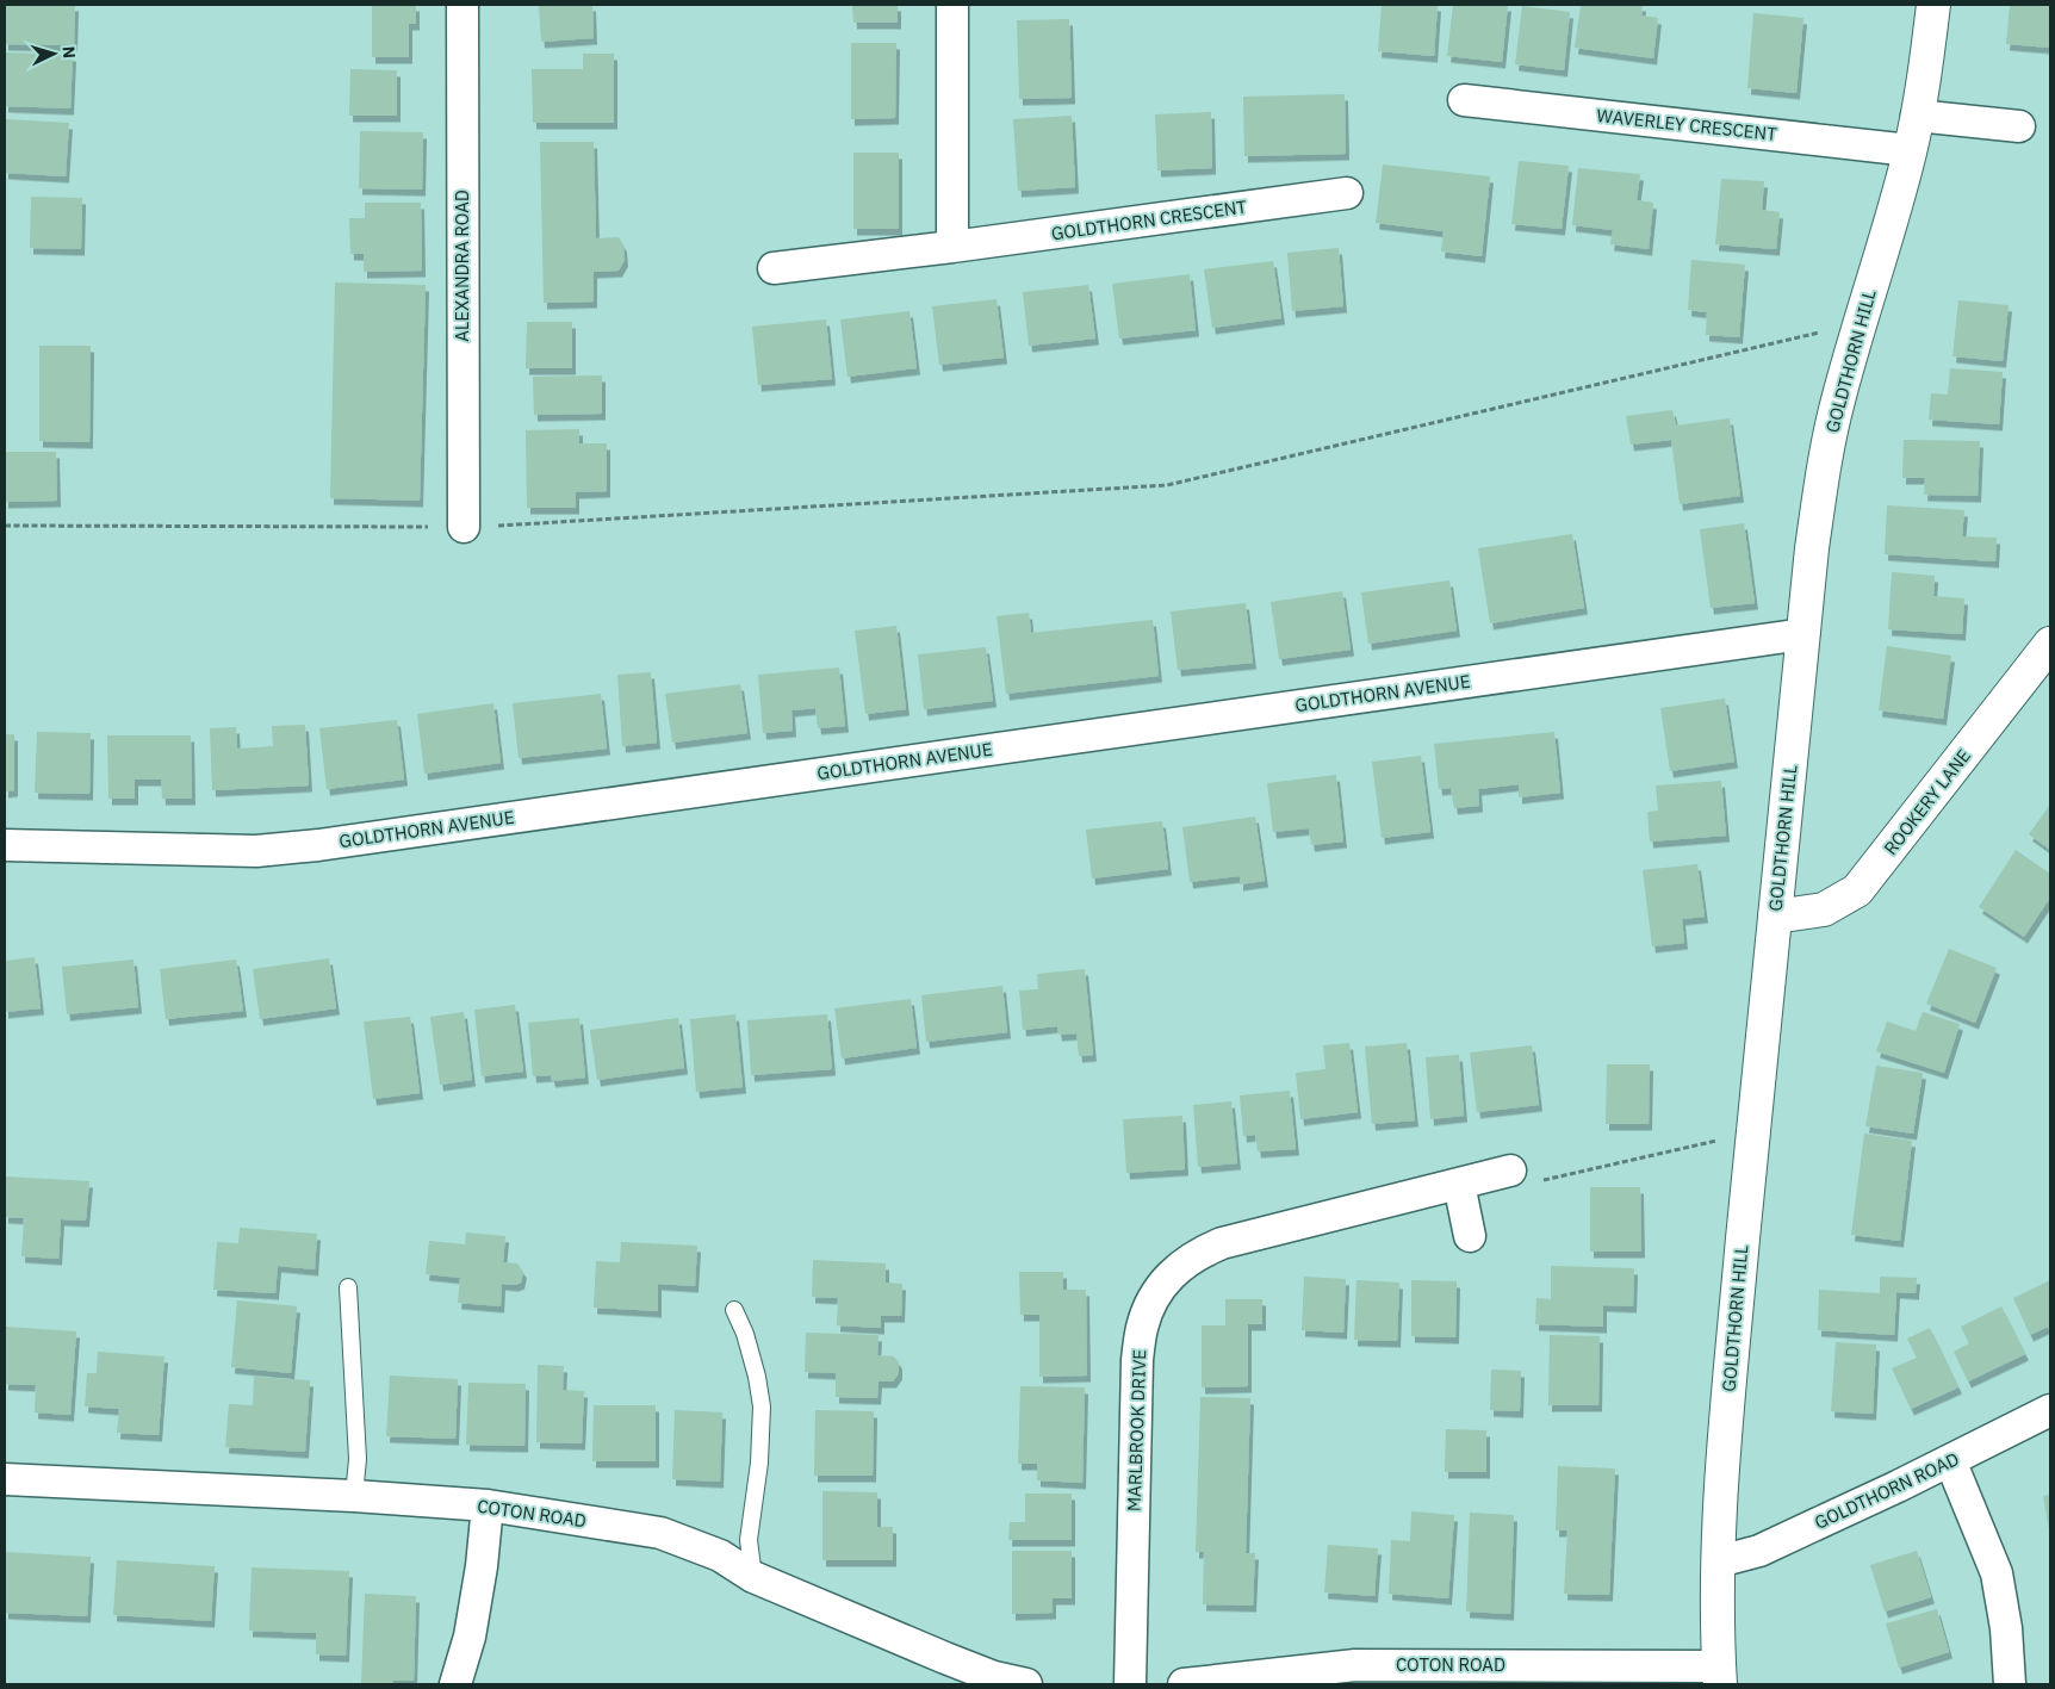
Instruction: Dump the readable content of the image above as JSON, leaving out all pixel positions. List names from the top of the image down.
{
  "streets": {
    "main road": ["GOLDTHORN HILL", "ROOKERY LANE"],
    "street": [
      "WAVERLEY CRESCENT",
      "GOLDTHORN CRESCENT",
      "ALEXANDRA ROAD",
      "GOLDTHORN AVENUE",
      "MARLBROOK DRIVE",
      "GOLDTHORN ROAD",
      "COTON ROAD"
    ]
  },
  "crossings": [
    ["WAVERLEY CRESCENT", "GOLDTHORN HILL"],
    ["GOLDTHORN HILL", "GOLDTHORN AVENUE"],
    ["GOLDTHORN HILL", "ROOKERY LANE"],
    ["GOLDTHORN HILL", "GOLDTHORN ROAD"],
    ["GOLDTHORN HILL", "COTON ROAD"]
  ],
  "north": "right"
}
